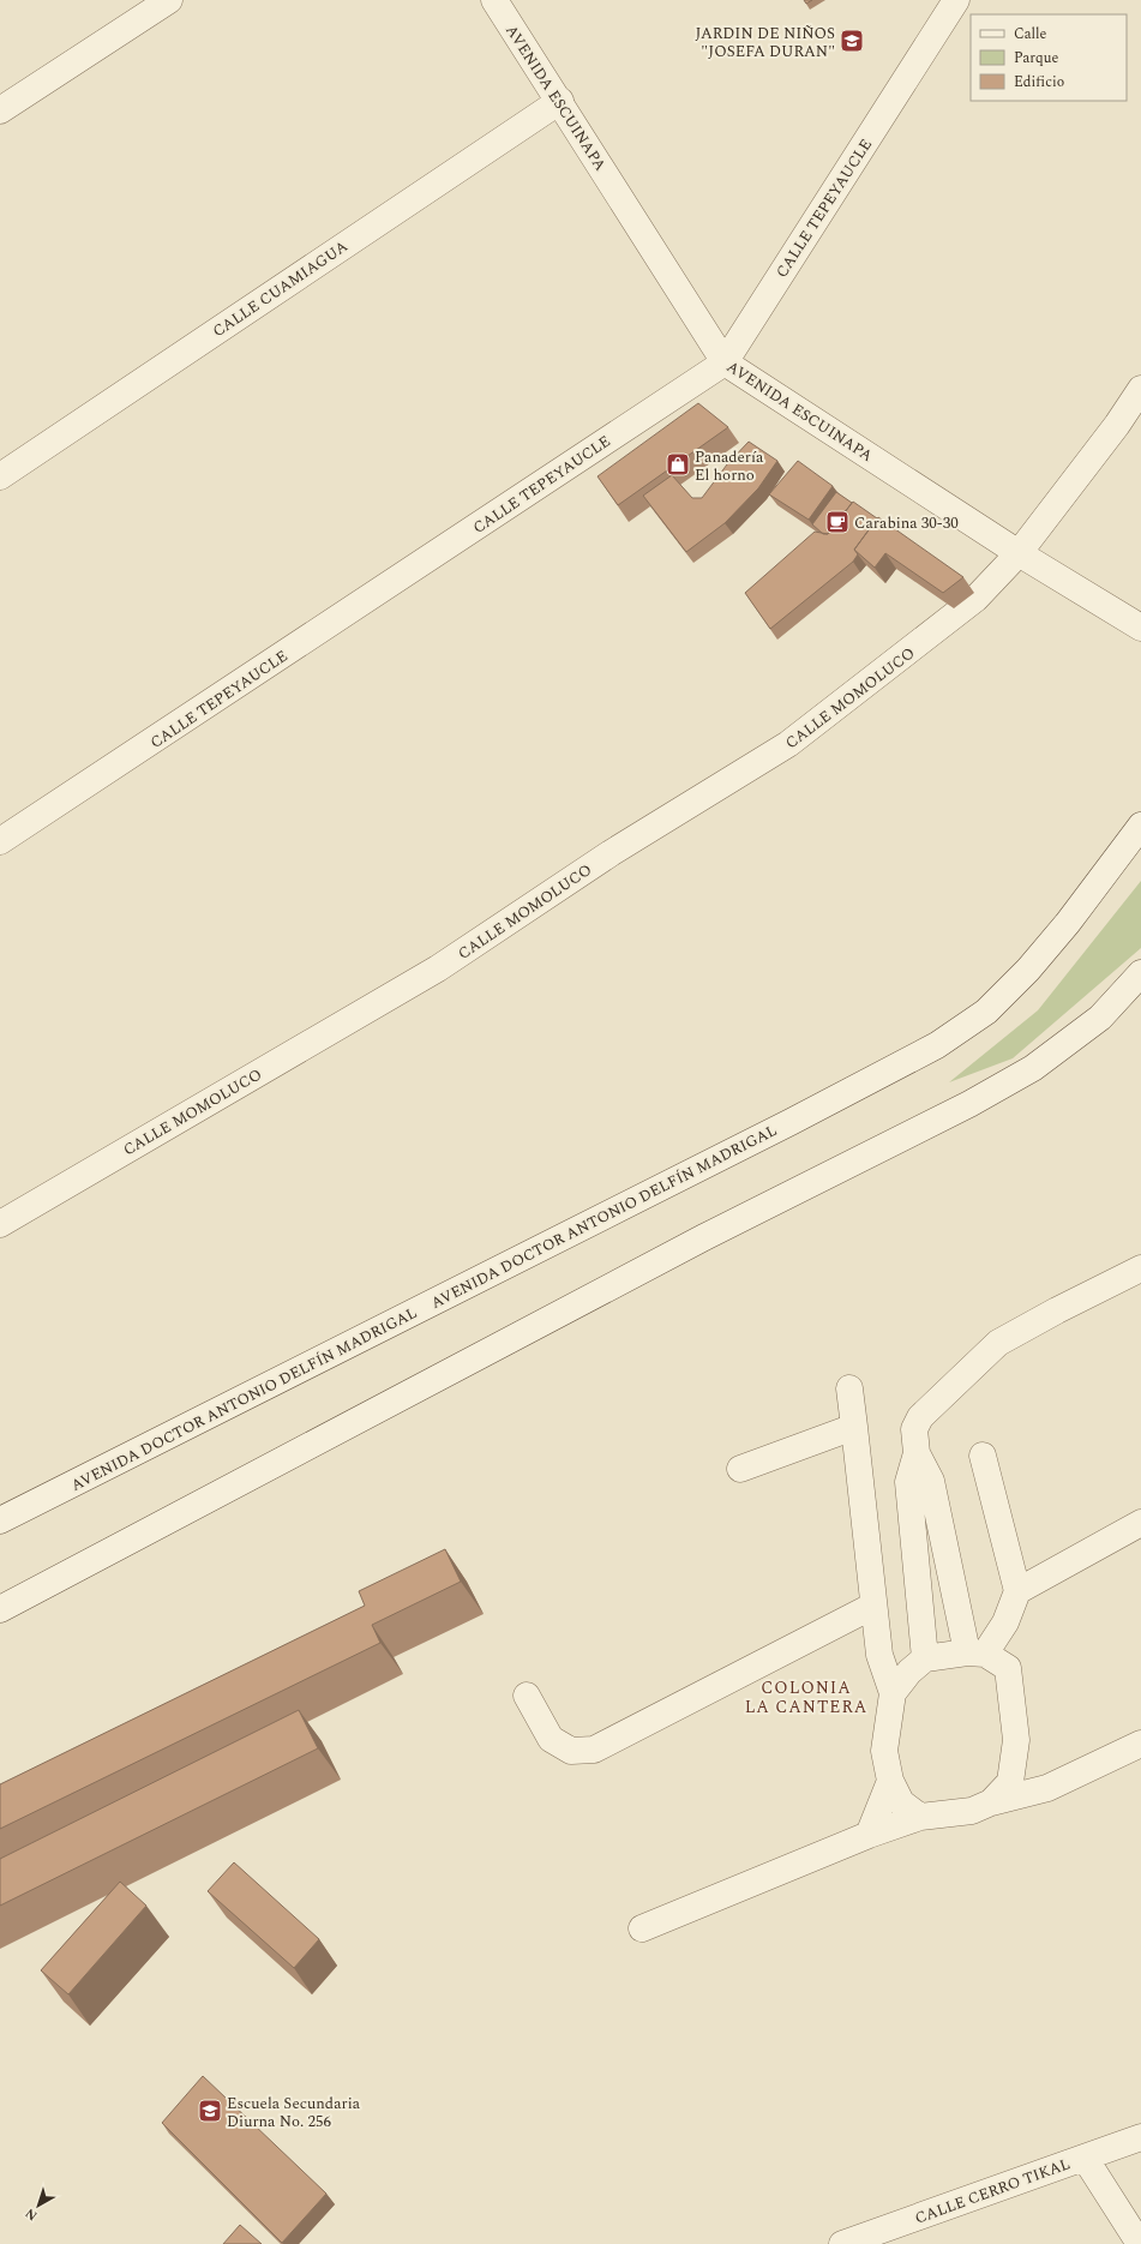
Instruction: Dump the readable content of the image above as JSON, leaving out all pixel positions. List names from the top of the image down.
{
  "streets": {
    "street": [
      "AVENIDA ESCUINAPA",
      "CALLE TEPEYAUCLE",
      "CALLE CUAMIAGUA",
      "CALLE MOMOLUCO",
      "AVENIDA DOCTOR ANTONIO DELFÍN MADRIGAL",
      "CALLE CERRO TIKAL"
    ]
  },
  "crossings": [
    ["AVENIDA ESCUINAPA", "CALLE TEPEYAUCLE"],
    ["AVENIDA ESCUINAPA", "CALLE CUAMIAGUA"],
    ["AVENIDA ESCUINAPA", "CALLE MOMOLUCO"]
  ],
  "districts": ["COLONIA LA CANTERA"],
  "places": {
    "school or university": ["JARDIN DE NIÑOS \"JOSEFA DURAN\"", "Escuela Secundaria Diurna No. 256"],
    "shop": ["Panadería El horno"],
    "cafe": ["Carabina 30-30"]
  },
  "legend": ["Calle", "Parque", "Edificio"],
  "north": "bottom left"
}
